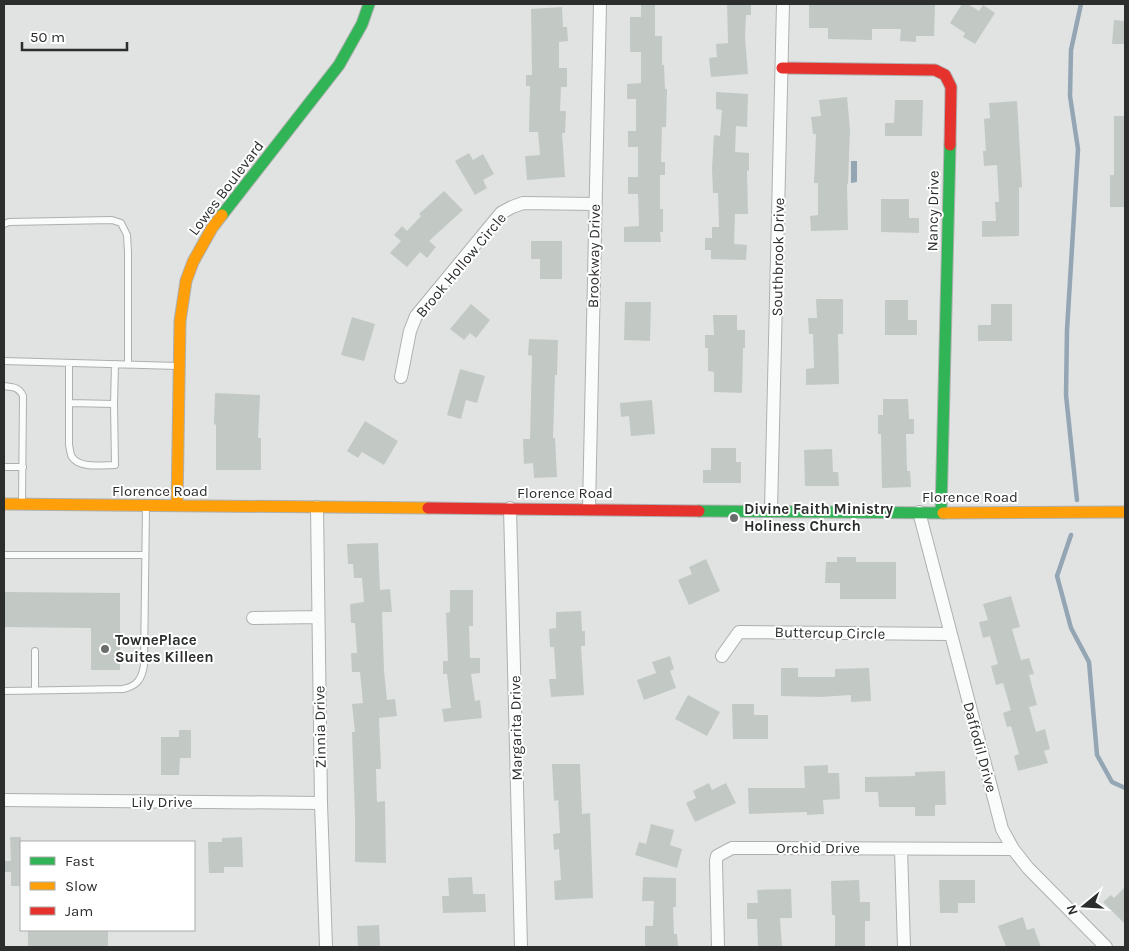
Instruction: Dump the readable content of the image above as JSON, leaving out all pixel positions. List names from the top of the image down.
{
  "streets": {
    "street": [
      "Lowes Boulevard",
      "Nancy Drive",
      "Brookway Drive",
      "Southbrook Drive",
      "Brook Hollow Circle",
      "Florence Road",
      "Buttercup Circle",
      "Zinnia Drive",
      "Margarita Drive",
      "Daffodil Drive",
      "Lily Drive",
      "Orchid Drive"
    ]
  },
  "crossings": [
    ["Lowes Boulevard", "Florence Road"],
    ["Nancy Drive", "Southbrook Drive"],
    ["Nancy Drive", "Florence Road"],
    ["Brookway Drive", "Brook Hollow Circle"],
    ["Brookway Drive", "Florence Road"],
    ["Southbrook Drive", "Florence Road"],
    ["Florence Road", "Zinnia Drive"],
    ["Florence Road", "Margarita Drive"],
    ["Florence Road", "Daffodil Drive"],
    ["Buttercup Circle", "Daffodil Drive"],
    ["Zinnia Drive", "Lily Drive"],
    ["Daffodil Drive", "Orchid Drive"]
  ],
  "places": ["Divine Faith Ministry Holiness Church", "TownePlace Suites Killeen"],
  "legend": ["Fast", "Slow", "Jam"],
  "scale_bar": "50 m",
  "north": "left"
}
